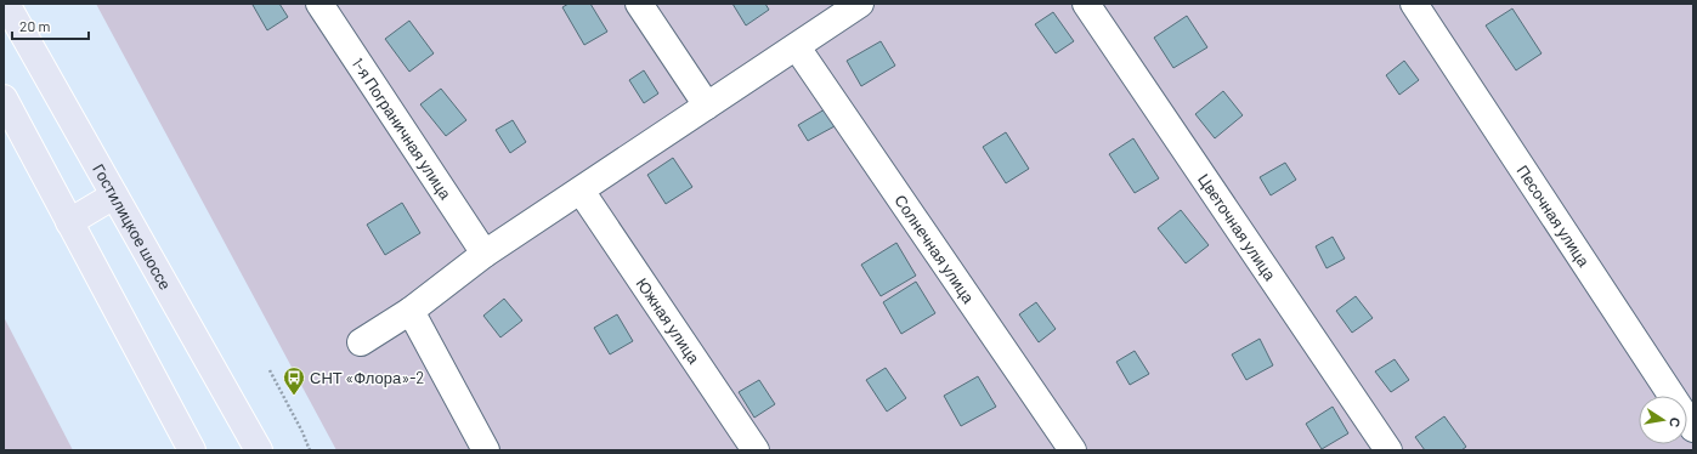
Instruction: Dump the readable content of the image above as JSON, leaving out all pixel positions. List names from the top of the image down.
{
  "streets": {
    "main road": ["Гостилицкое шоссе"],
    "lane": [
      "1-я Пограничная улица",
      "Песочная улица",
      "Цветочная улица",
      "Солнечная улица",
      "Южная улица"
    ]
  },
  "places": {
    "bus stop": ["СНТ «Флора»-2"]
  },
  "scale_bar": "20 m",
  "north": "right"
}
